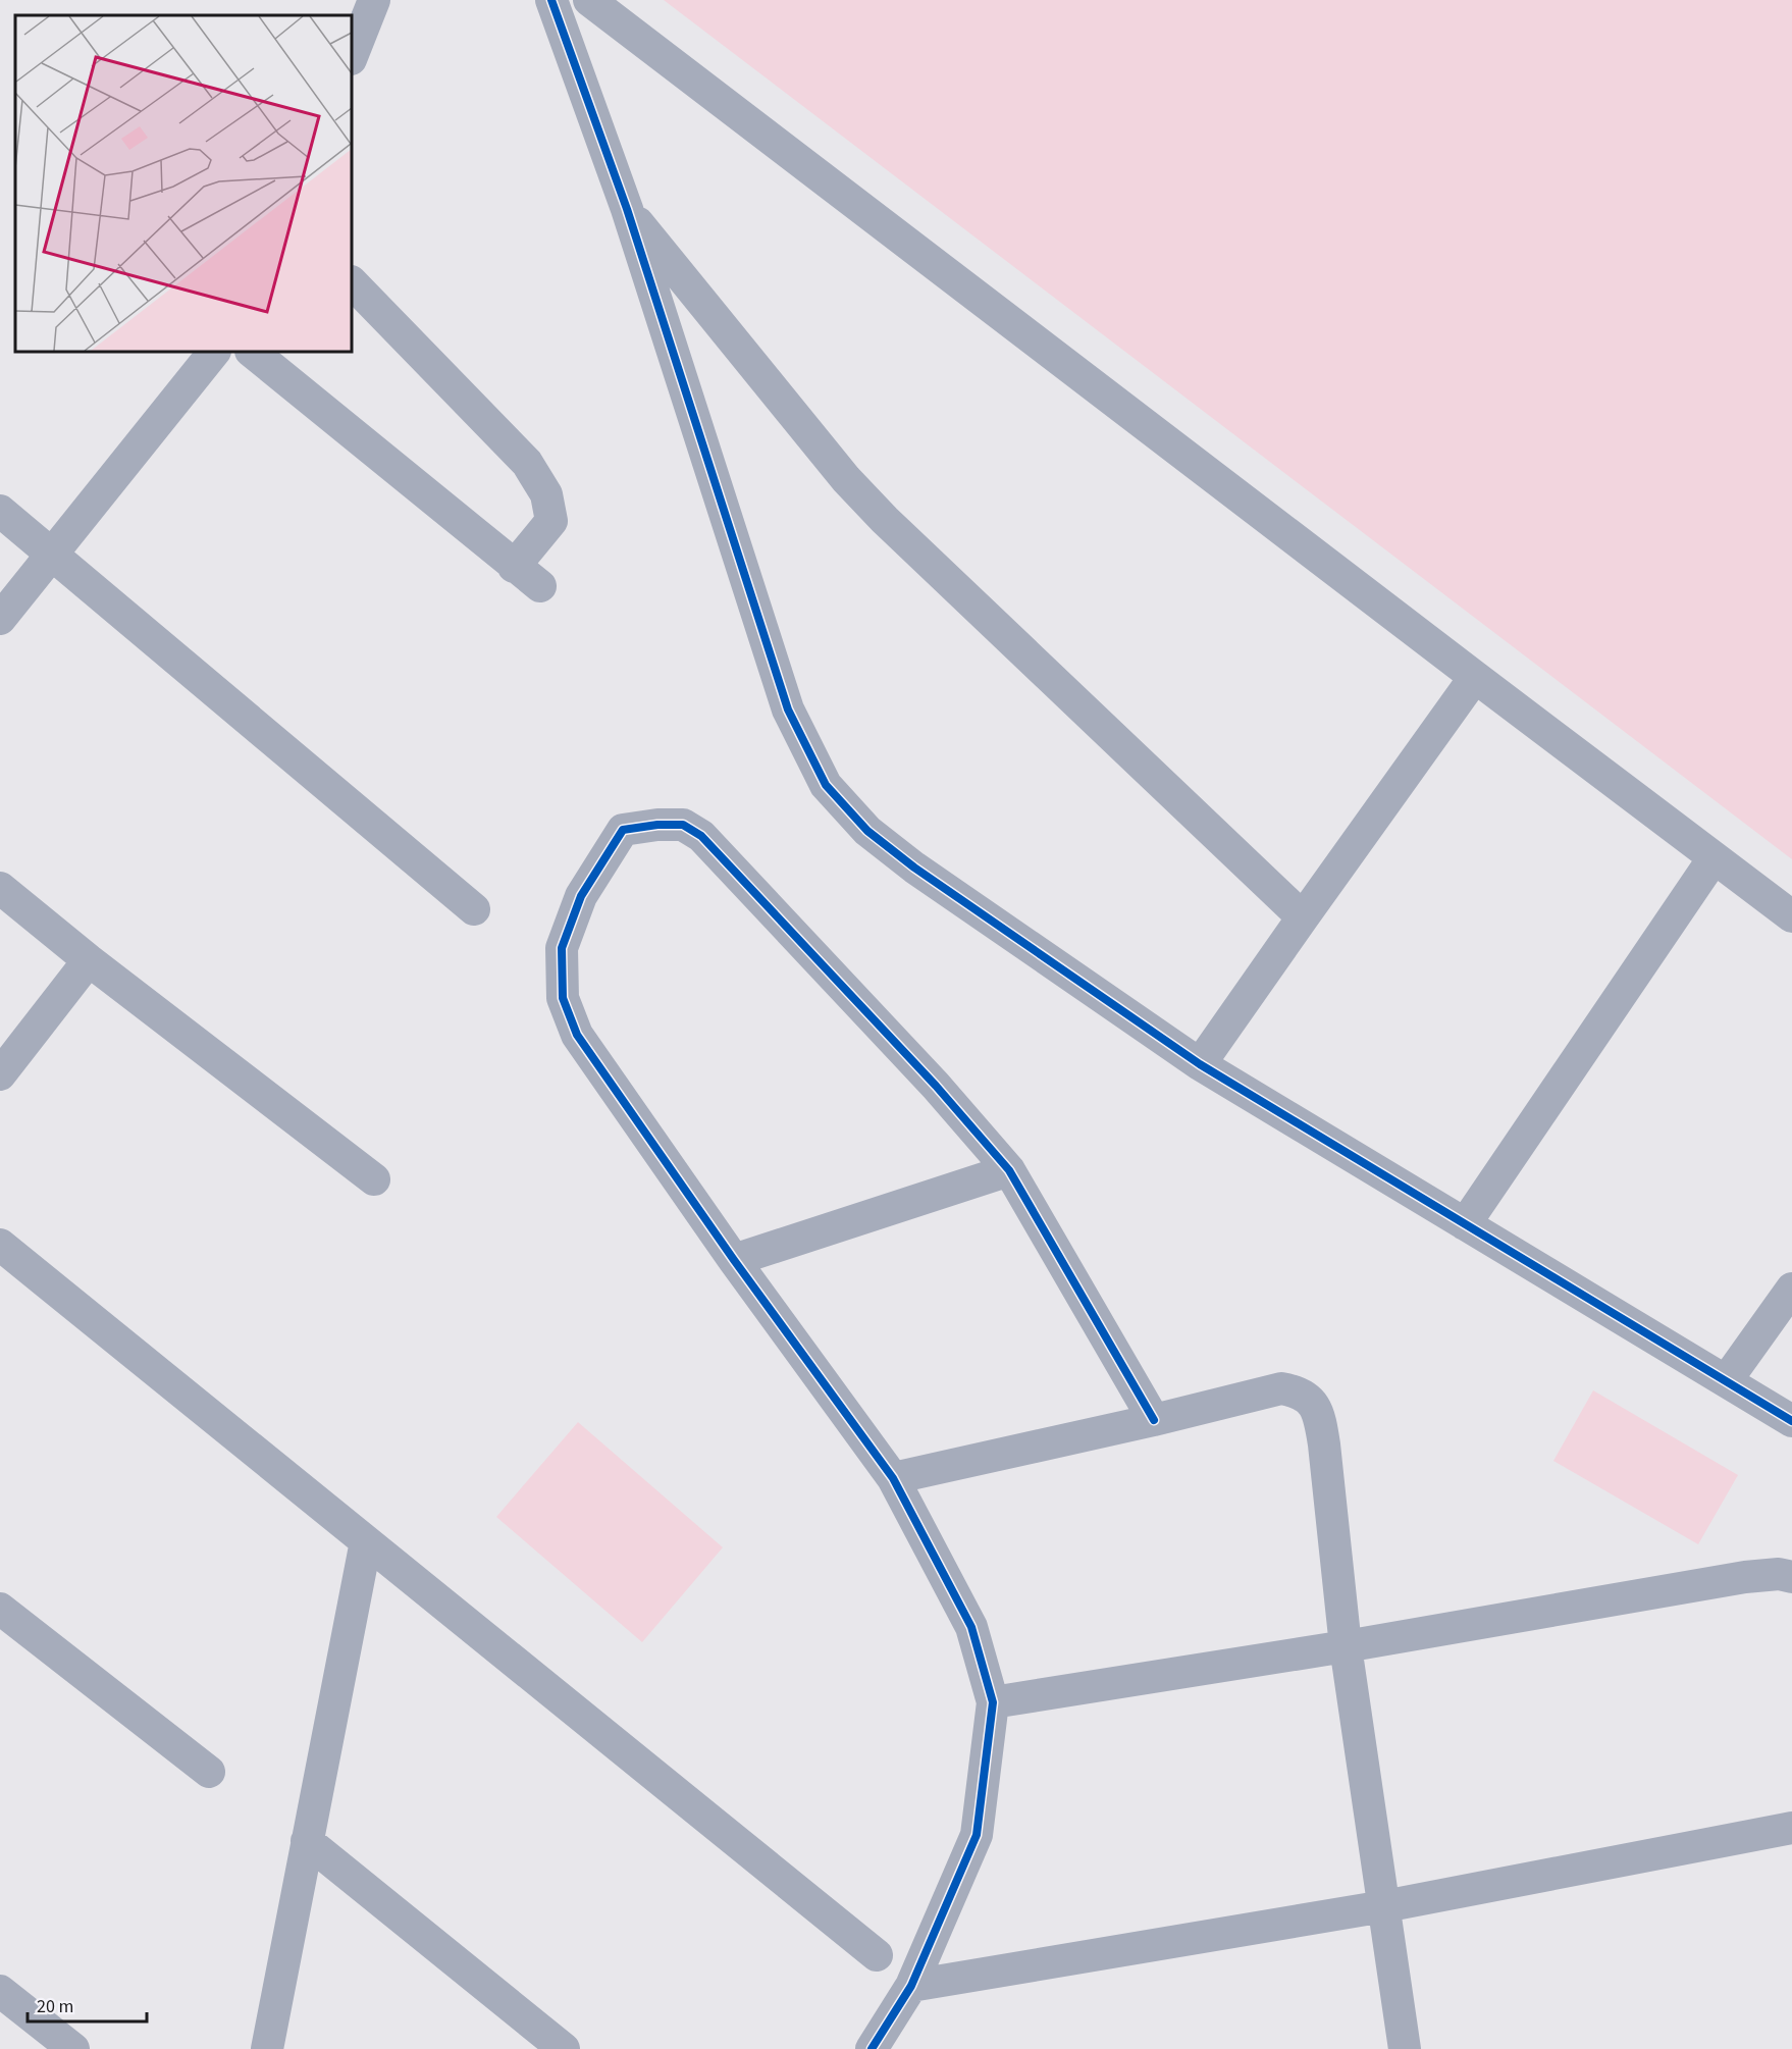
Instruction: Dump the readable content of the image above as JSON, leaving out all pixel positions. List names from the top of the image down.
{
  "scale_bar": "20 m"
}
